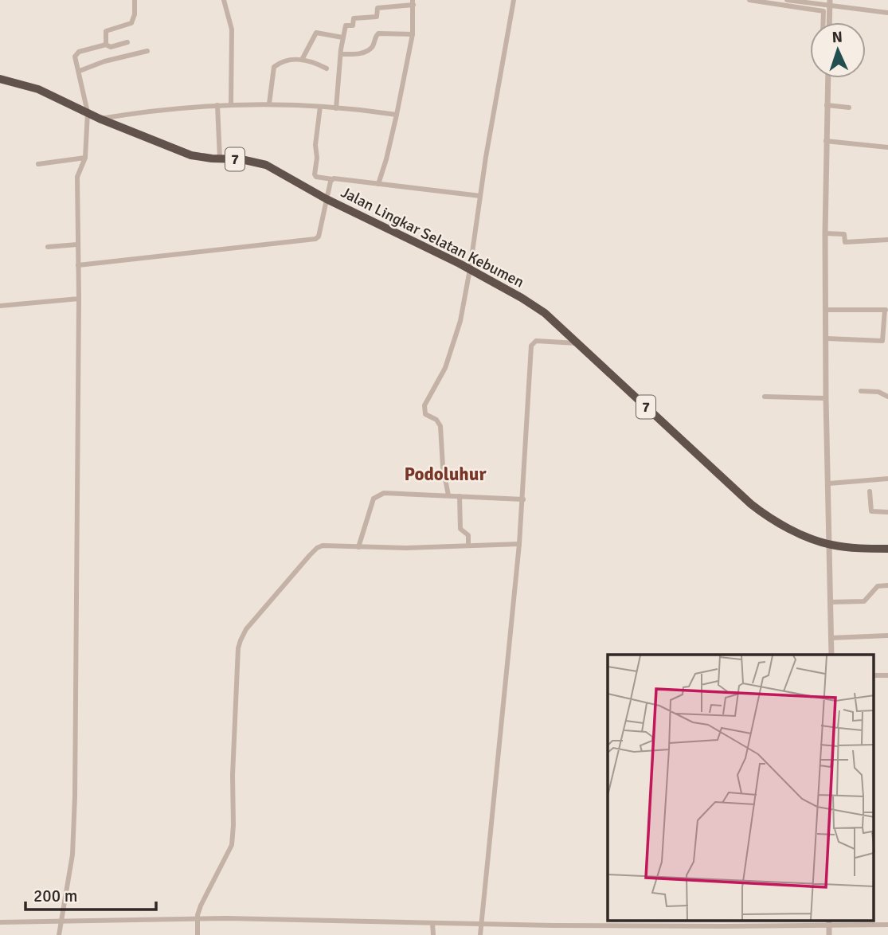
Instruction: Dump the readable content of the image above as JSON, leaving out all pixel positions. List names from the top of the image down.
{
  "streets": {
    "highway": ["7", "Jalan Lingkar Selatan Kebumen"]
  },
  "districts": ["Podoluhur"],
  "scale_bar": "200 m",
  "north": "top"
}
